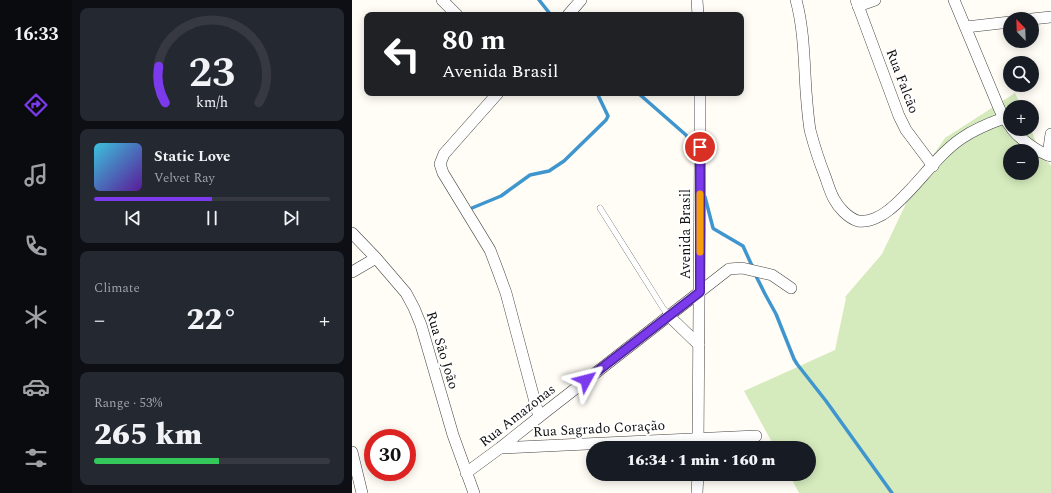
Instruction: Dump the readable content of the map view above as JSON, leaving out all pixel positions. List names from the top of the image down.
{
  "streets": {
    "street": [
      "Rua Falcão",
      "Avenida Brasil",
      "Rua São João",
      "Rua Amazonas",
      "Rua Sagrado Coração"
    ]
  },
  "crossings": [
    ["Avenida Brasil", "Rua Amazonas"],
    ["Rua São João", "Rua Amazonas"],
    ["Rua Amazonas", "Rua Sagrado Coração"]
  ],
  "north": "top left",
  "page": {
    "tabs": "16:33",
    "map_buttons": ["+", "−"],
    "turn": ["80 m", "Avenida Brasil"],
    "song": ["Static Love", "Velvet Ray"],
    "tile": [
      "Climate",
      ["Range · 53%", "265 km"]
    ],
    "heat": ["−", "22°", "+"],
    "limit": "30",
    "trip": "16:34 · 1 min · 160 m",
    "gauge": ["23", "km/h"]
  }
}
